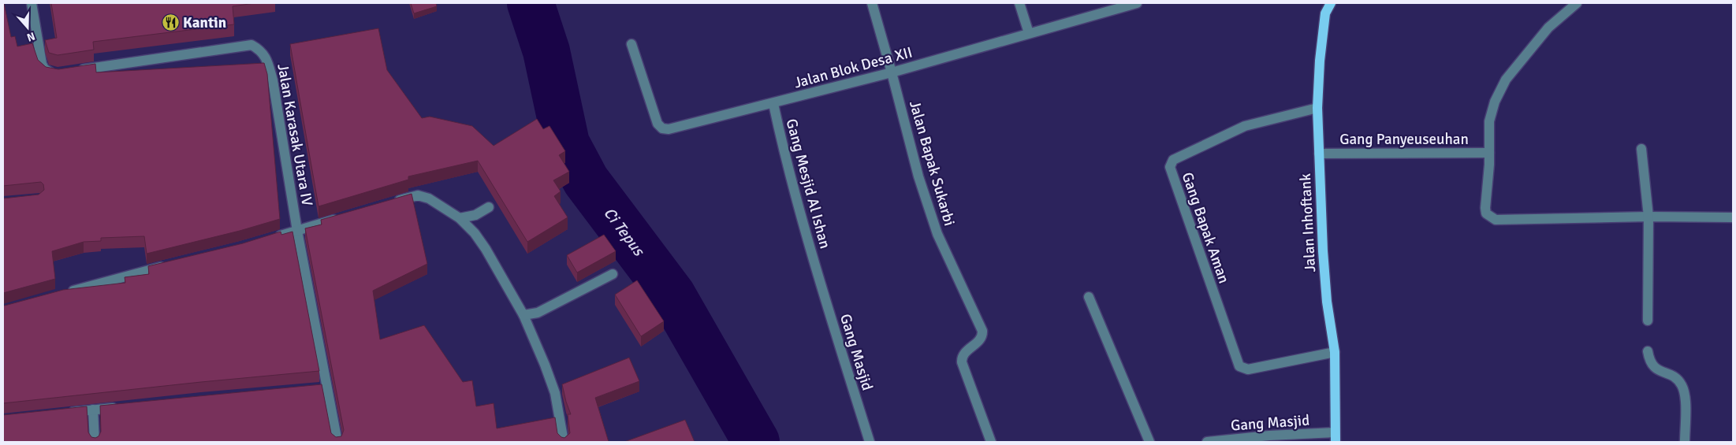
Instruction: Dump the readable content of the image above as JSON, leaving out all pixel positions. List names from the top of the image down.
{
  "streets": {
    "main road": ["Jalan Inhoftank"],
    "street": [
      "Jalan Blok Desa XII",
      "Jalan Karasak Utara IV",
      "Gang Panyeuseuhan",
      "Jalan Bapak Sukarbi",
      "Gang Mesjid Al Ishan",
      "Gang Bapak Aman",
      "Gang Masjid"
    ]
  },
  "crossings": [
    ["Jalan Blok Desa XII", "Jalan Bapak Sukarbi"],
    ["Jalan Blok Desa XII", "Gang Mesjid Al Ishan"],
    ["Gang Panyeuseuhan", "Jalan Inhoftank"],
    ["Gang Mesjid Al Ishan", "Gang Masjid"],
    ["Jalan Inhoftank", "Gang Bapak Aman"],
    ["Jalan Inhoftank", "Gang Masjid"]
  ],
  "water": ["Ci Tepus"],
  "places": {
    "restaurant": ["Kantin"]
  },
  "north": "bottom"
}
